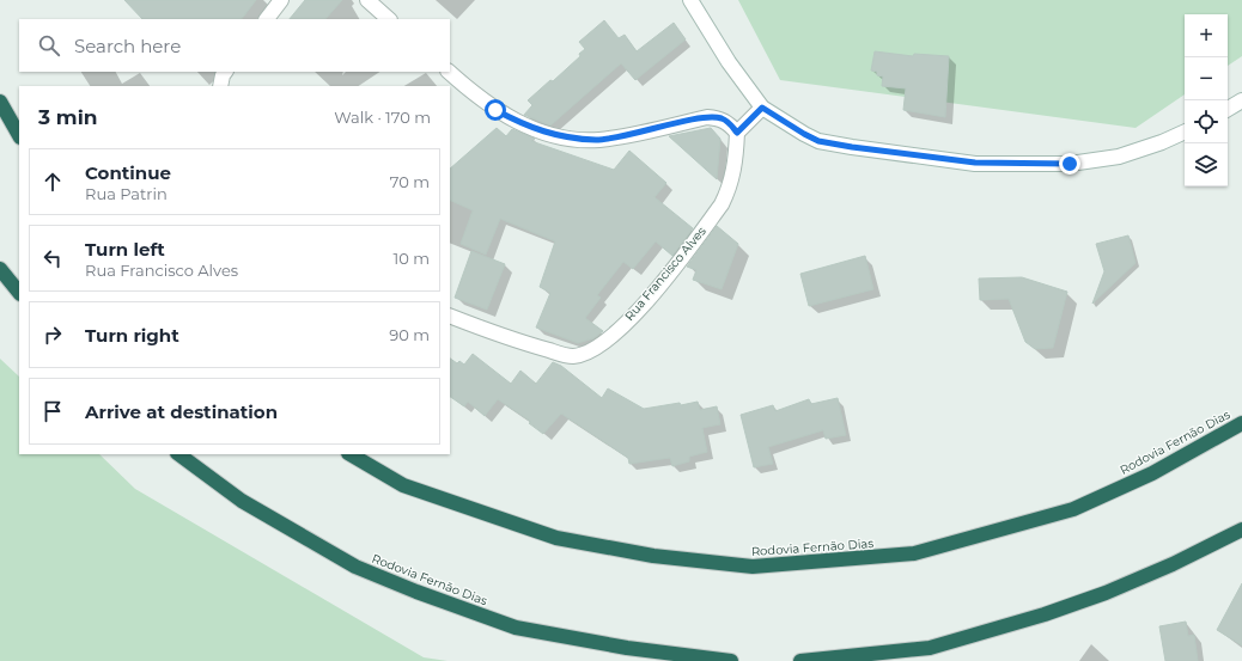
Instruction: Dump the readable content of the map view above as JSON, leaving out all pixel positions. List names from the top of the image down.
{
  "streets": {
    "highway": ["Rodovia Fernão Dias"],
    "street": ["Rua Francisco Alves"]
  },
  "page": {
    "map_buttons": ["+", "−"],
    "search": "Search here",
    "heading": ["3 min", "Walk · 170 m"],
    "list": [
      ["Continue", "Rua Patrin", "70 m"],
      ["Turn left", "Rua Francisco Alves", "10 m"],
      ["Turn right", "90 m"],
      "Arrive at destination"
    ]
  }
}
